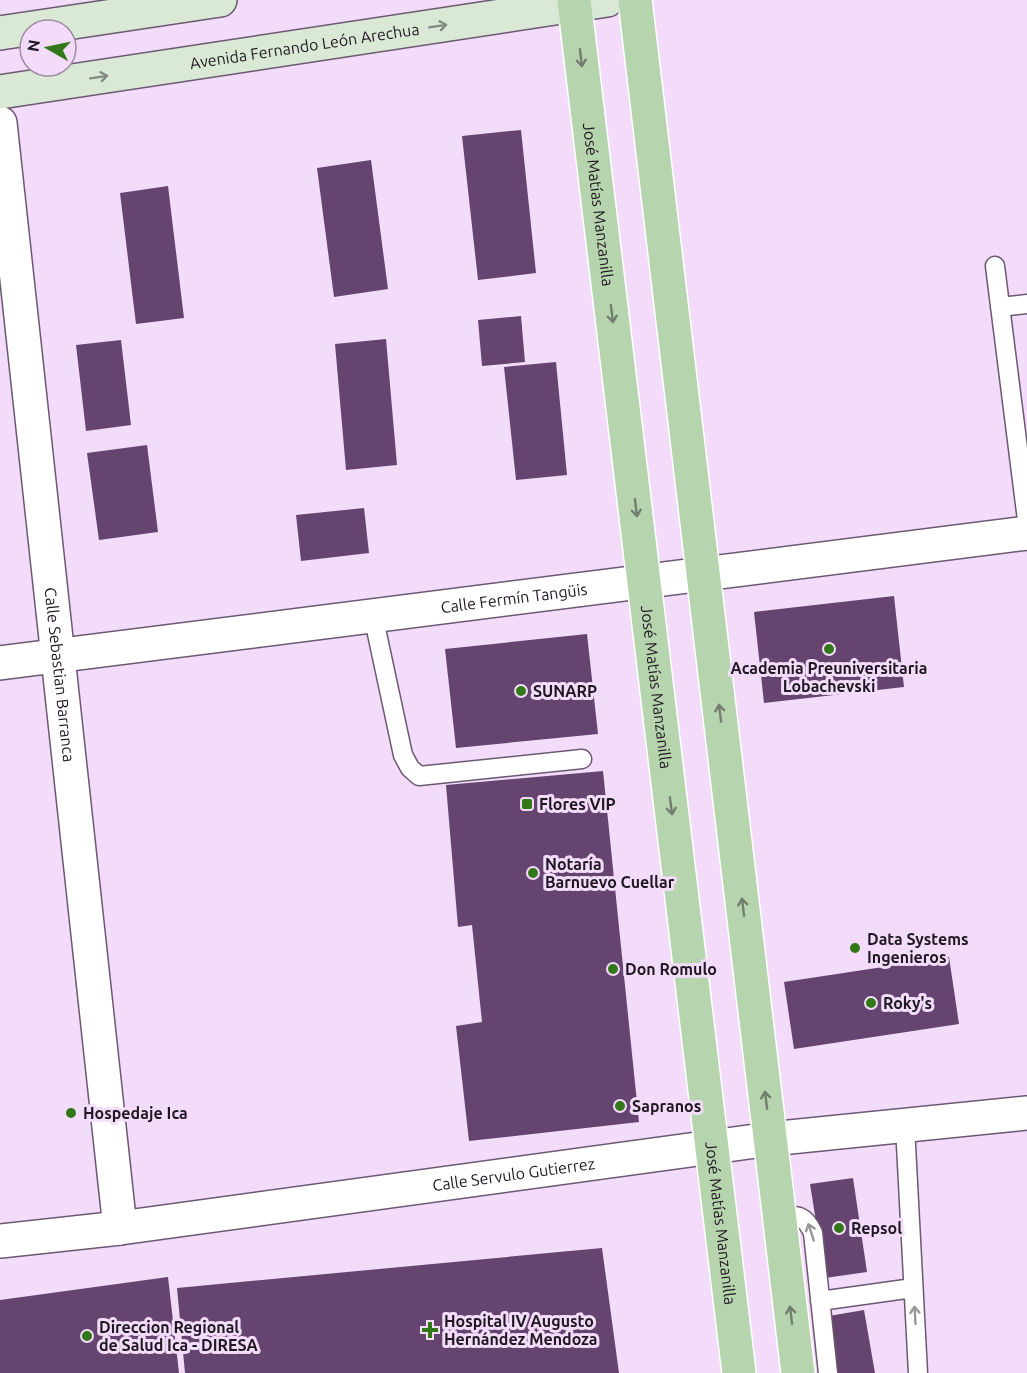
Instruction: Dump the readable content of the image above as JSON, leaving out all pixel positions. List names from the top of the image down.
{
  "streets": {
    "main road": ["Avenida Fernando León Arechua", "José Matías Manzanilla"],
    "street": ["Calle Fermín Tangüis", "Calle Sebastian Barranca", "Calle Servulo Gutierrez"]
  },
  "crossings": [
    ["Avenida Fernando León Arechua", "José Matías Manzanilla"],
    ["José Matías Manzanilla", "Calle Fermín Tangüis"],
    ["José Matías Manzanilla", "Calle Servulo Gutierrez"],
    ["Calle Fermín Tangüis", "Calle Sebastian Barranca"],
    ["Calle Sebastian Barranca", "Calle Servulo Gutierrez"]
  ],
  "places": {
    "other": [
      "Academia Preuniversitaria Lobachevski",
      "SUNARP",
      "Notaría Barnuevo Cuellar",
      "Data Systems Ingenieros",
      "Don Romulo",
      "Roky's",
      "Sapranos",
      "Hospedaje Ica",
      "Repsol",
      "Direccion Regional de Salud Ica - DIRESA"
    ],
    "transit": ["Flores VIP"],
    "health": ["Hospital IV Augusto Hernández Mendoza"]
  },
  "north": "left"
}
